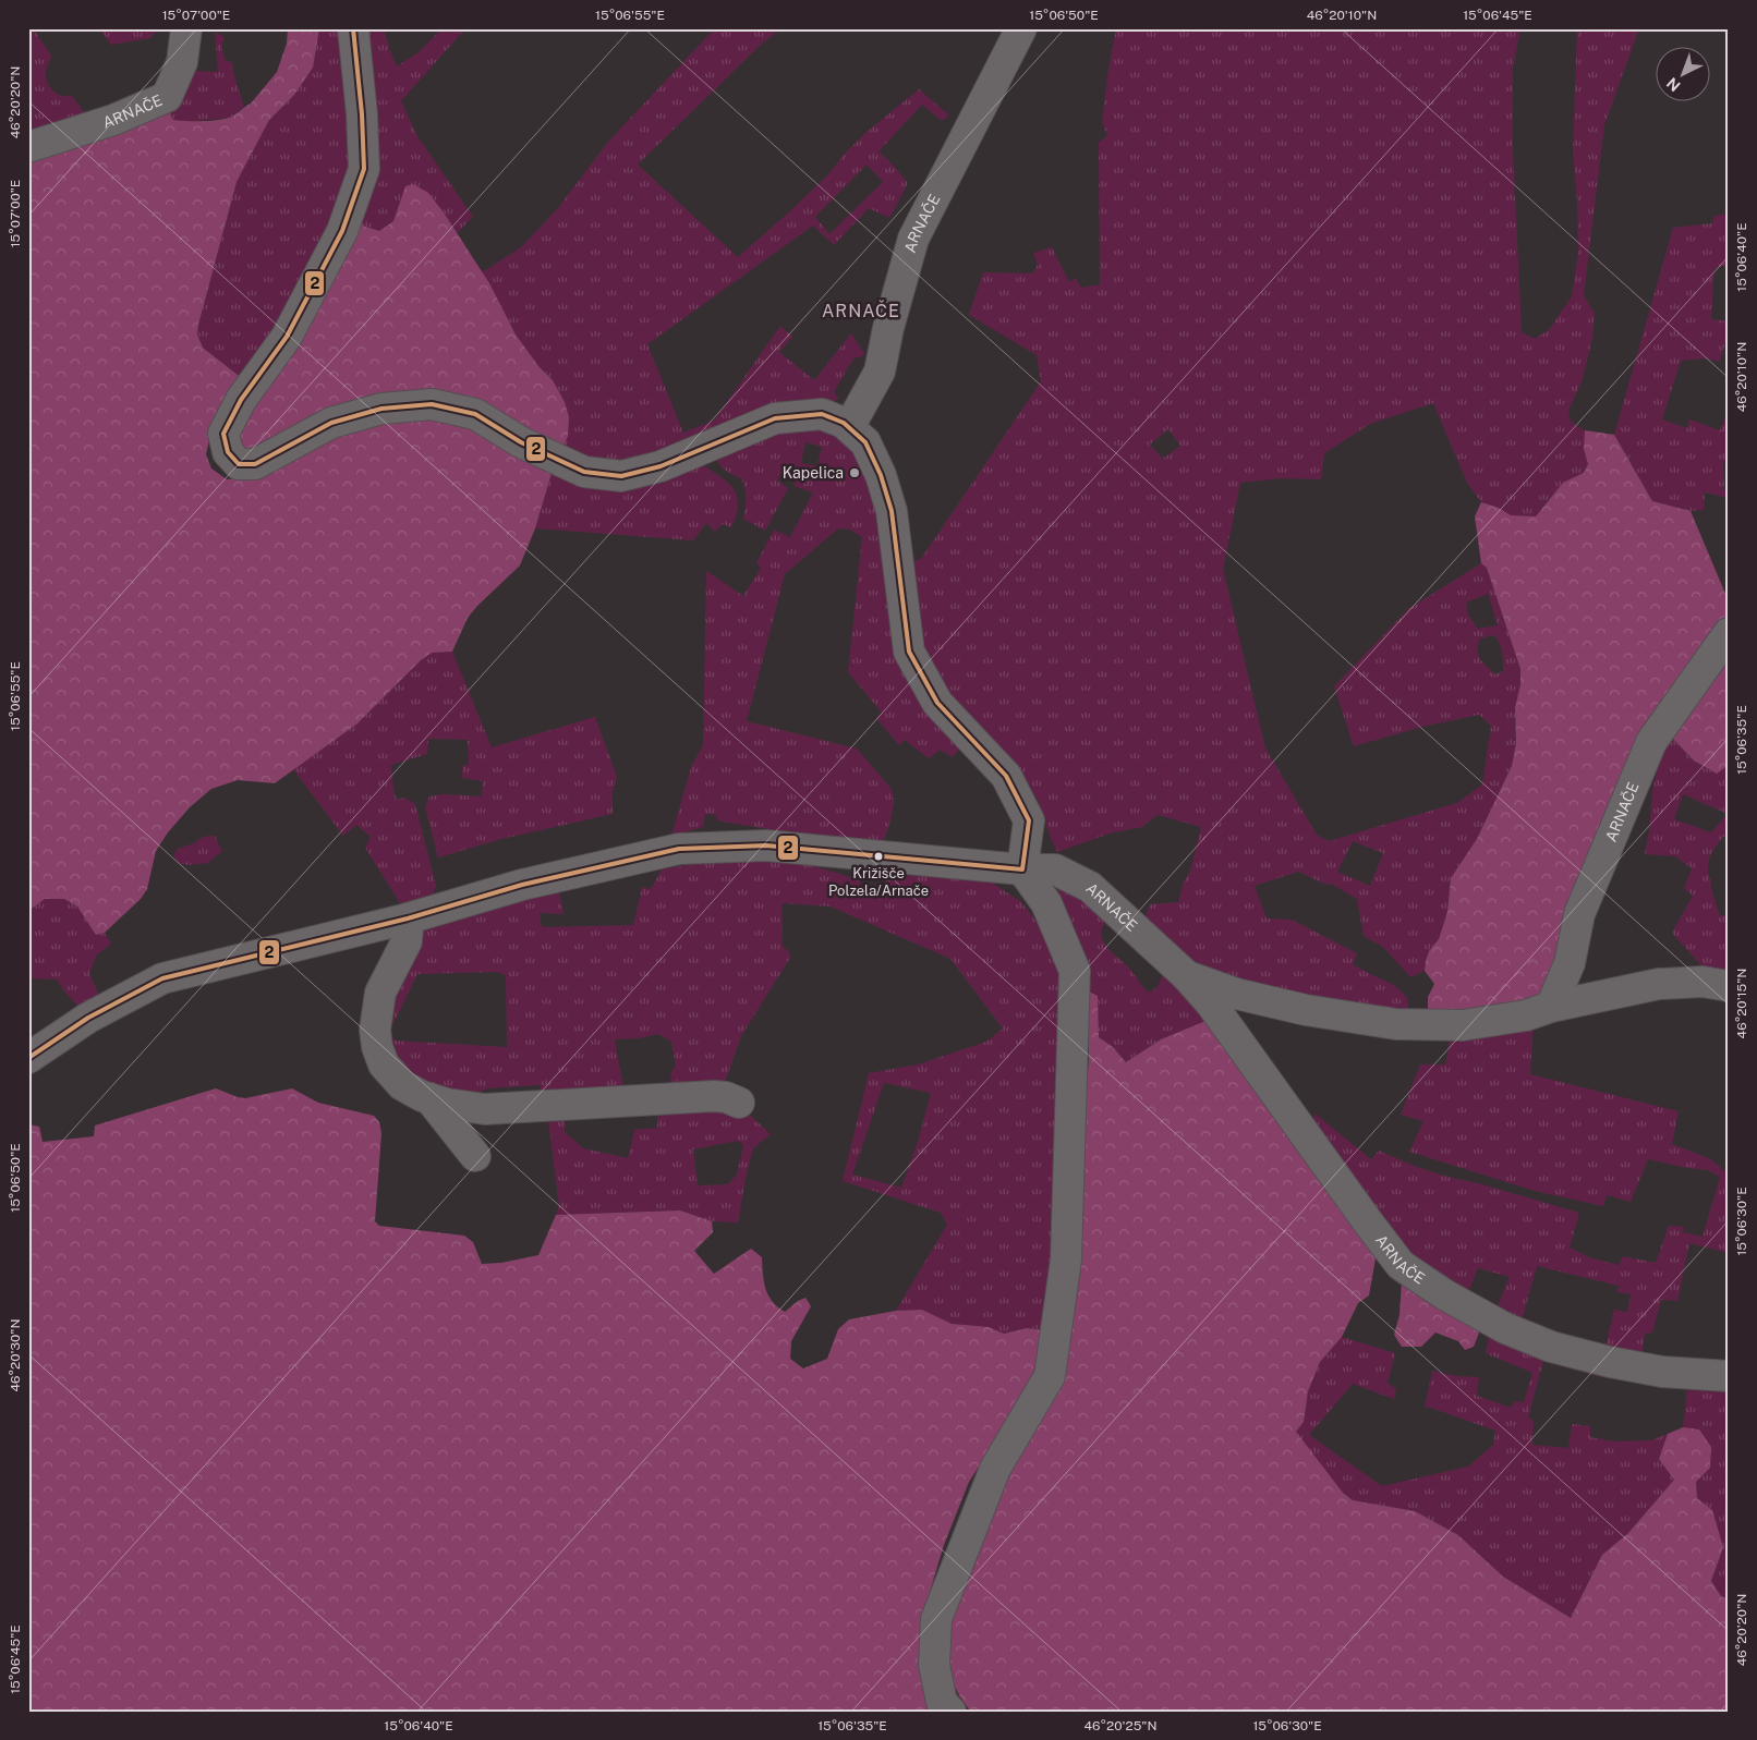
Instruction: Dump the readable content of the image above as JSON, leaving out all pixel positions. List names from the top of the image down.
{
  "streets": {
    "street": ["ARNAČE"]
  },
  "districts": ["ARNAČE"],
  "places": ["Kapelica", "Križišče Polzela/Arnače"],
  "lines": ["transit line 2"],
  "north": "bottom left",
  "coordinates": [
    "15°07'00\"E",
    "15°06'55\"E",
    "15°06'50\"E",
    "46°20'10\"N",
    "15°06'45\"E",
    "46°20'20\"N",
    "15°06'40\"E",
    "15°06'35\"E",
    "46°20'15\"N",
    "15°06'30\"E",
    "46°20'30\"N",
    "46°20'25\"N"
  ]
}
